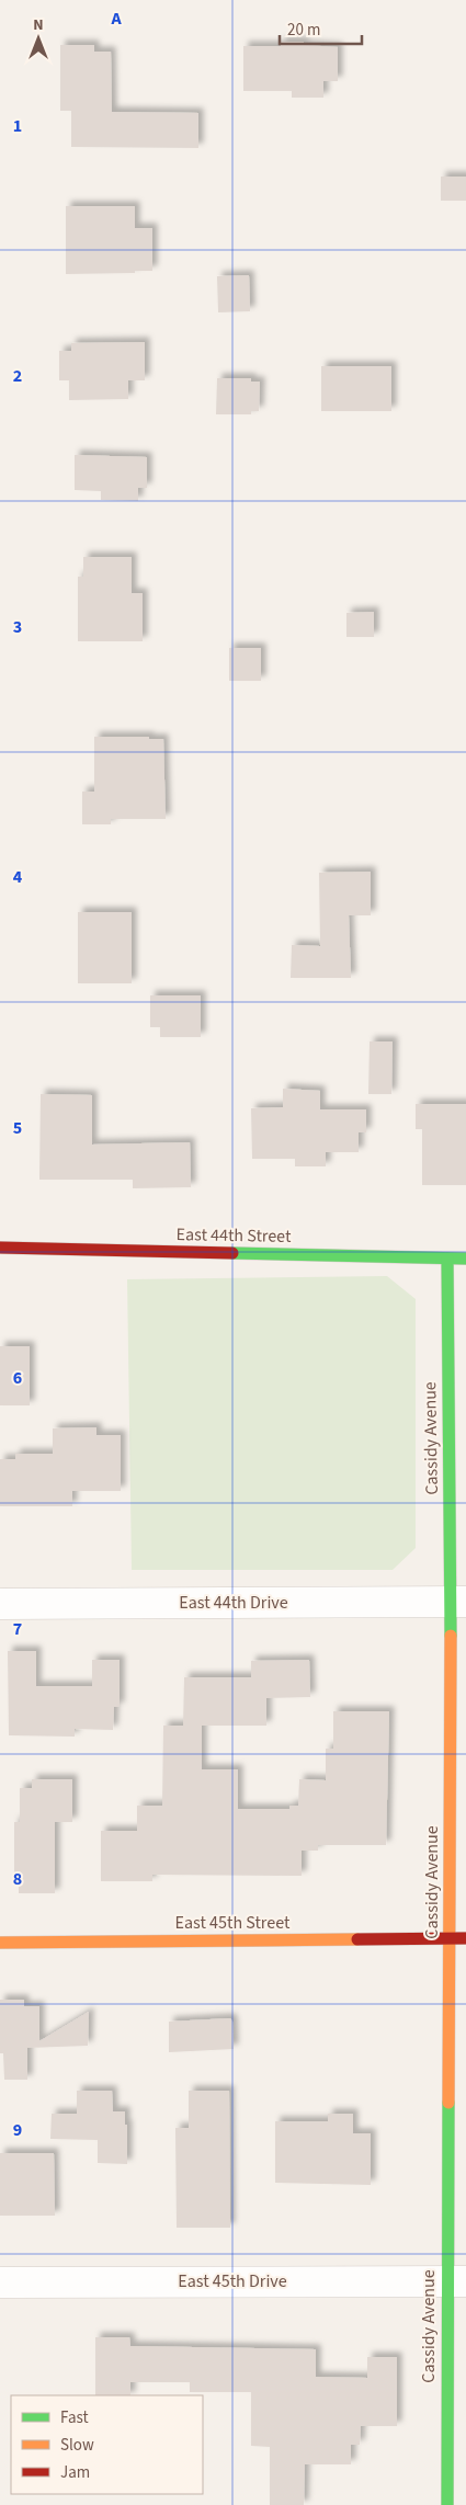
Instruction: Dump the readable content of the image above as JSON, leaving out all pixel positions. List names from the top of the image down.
{
  "streets": {
    "street": [
      "East 44th Street",
      "Cassidy Avenue",
      "East 44th Drive",
      "East 45th Street",
      "East 45th Drive"
    ]
  },
  "crossings": [
    ["East 44th Street", "Cassidy Avenue"],
    ["Cassidy Avenue", "East 44th Drive"],
    ["Cassidy Avenue", "East 45th Street"],
    ["Cassidy Avenue", "East 45th Drive"]
  ],
  "legend": ["Fast", "Slow", "Jam"],
  "scale_bar": "20 m",
  "north": "top",
  "grid": {
    "columns": ["A"],
    "rows": [
      "1",
      "2",
      "3",
      "4",
      "5",
      "6",
      "7",
      "8",
      "9"
    ]
  }
}
